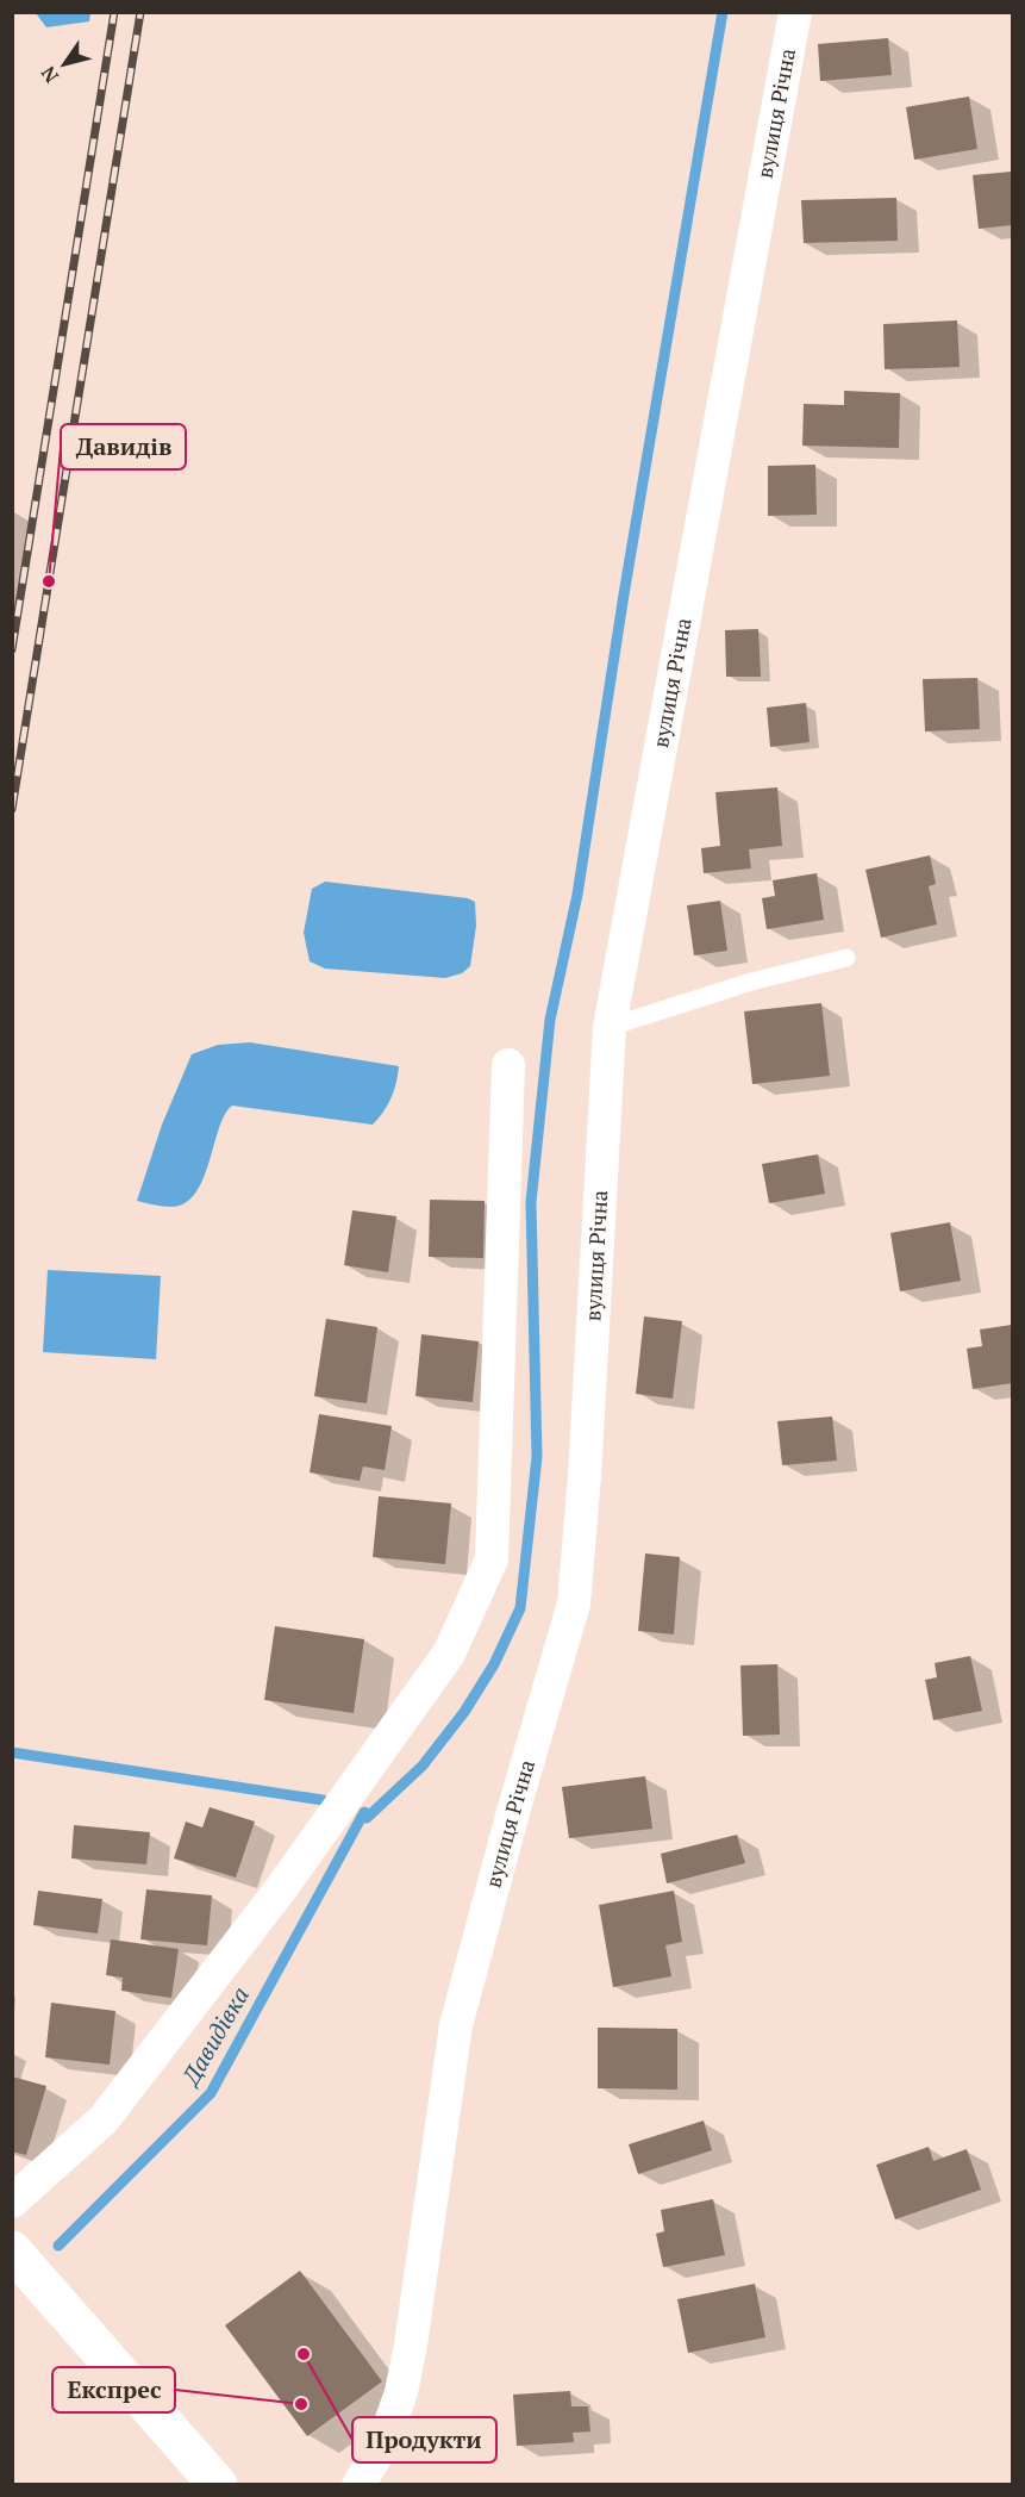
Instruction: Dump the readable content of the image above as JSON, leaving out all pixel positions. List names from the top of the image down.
{
  "streets": {
    "street": ["вулиця Річна"]
  },
  "water": ["Давидівка"],
  "places": ["Давидів", "Продукти", "Експрес"],
  "north": "bottom left"
}
